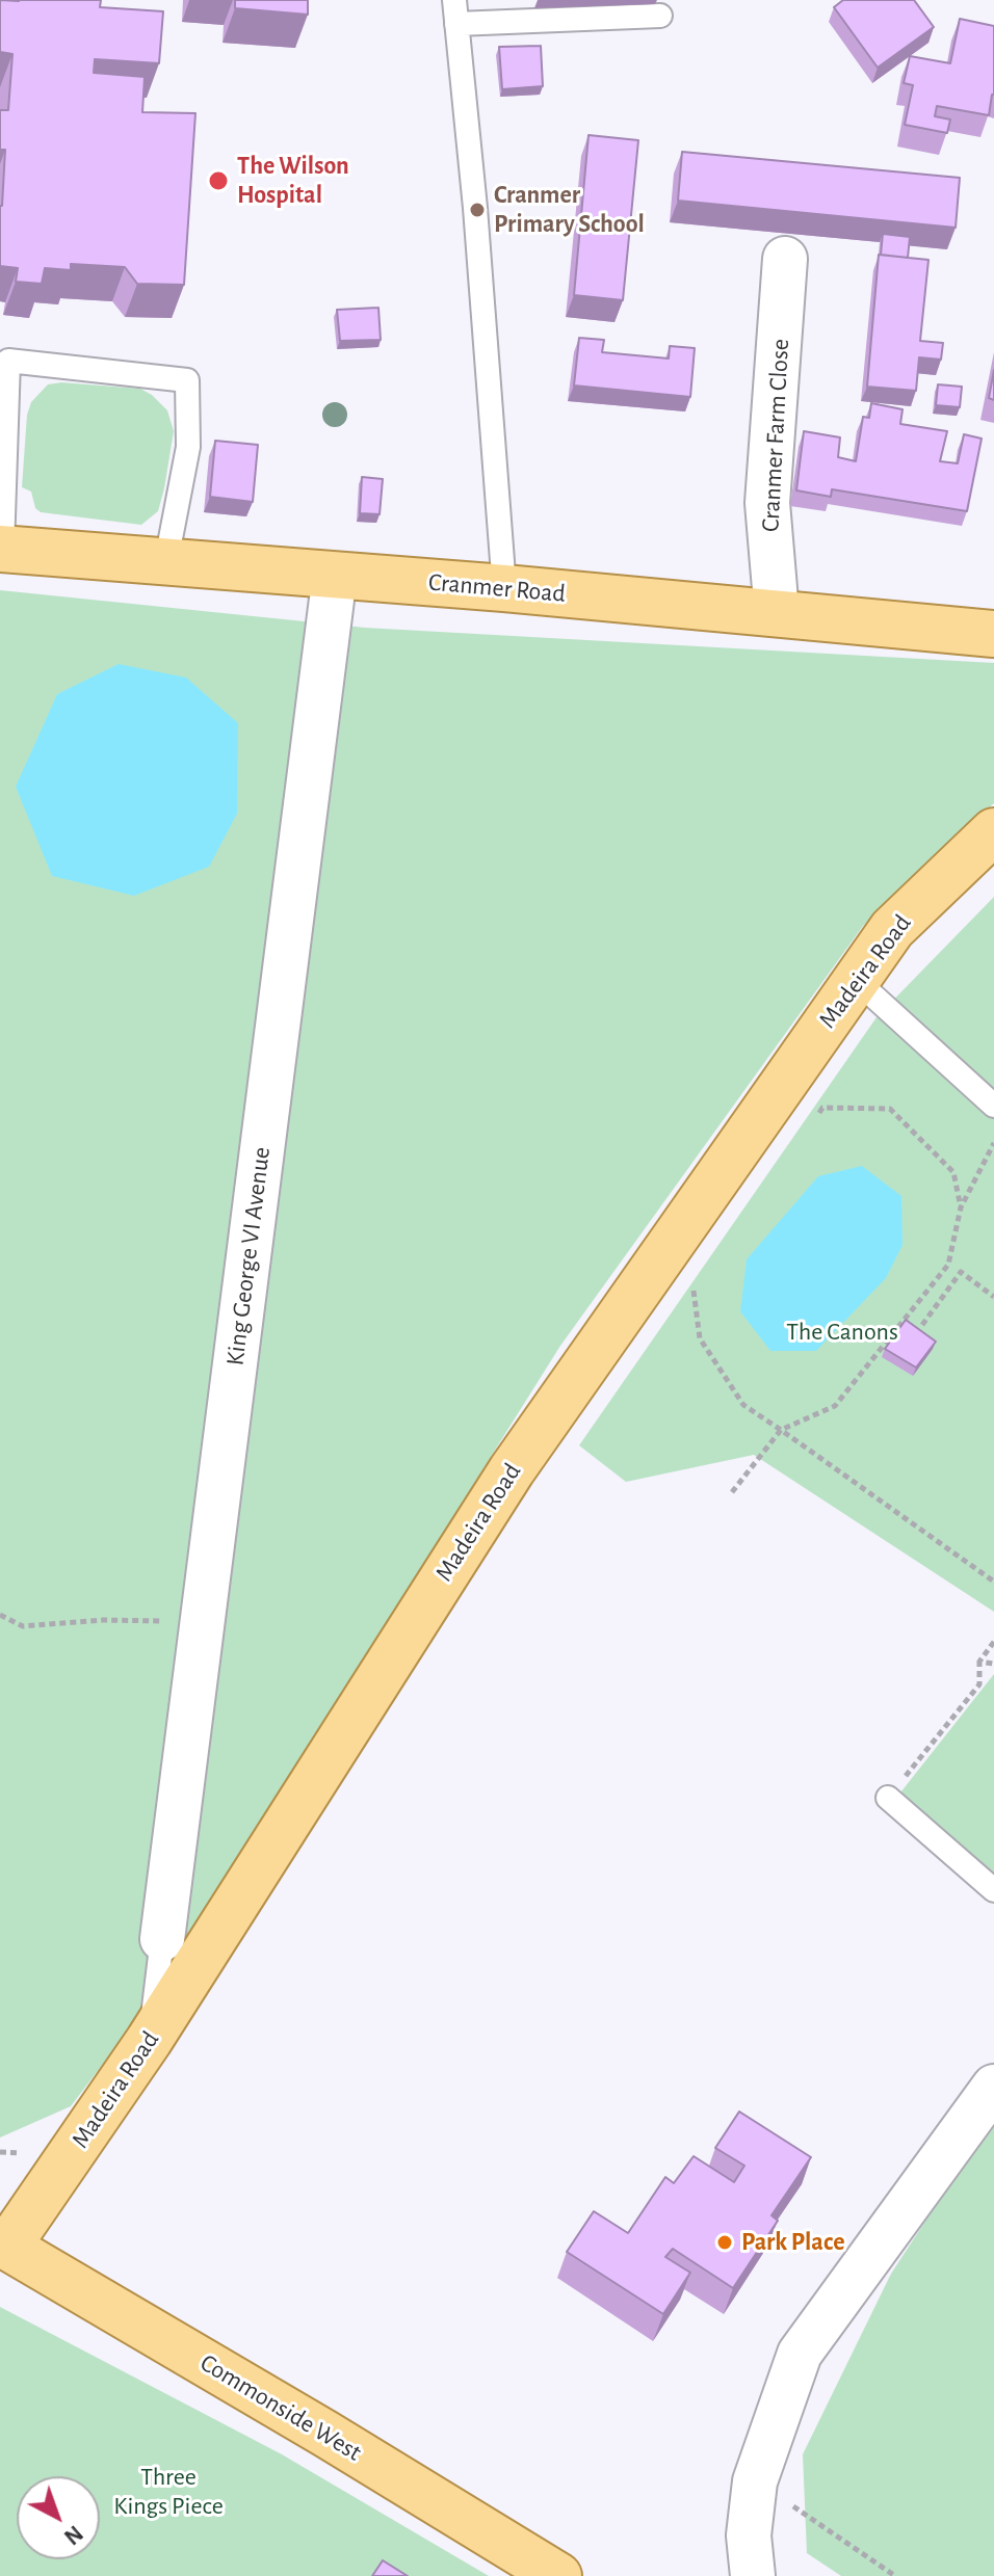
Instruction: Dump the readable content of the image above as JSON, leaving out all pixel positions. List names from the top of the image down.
{
  "streets": {
    "main road": ["Cranmer Road", "Madeira Road", "Commonside West"],
    "street": ["Cranmer Farm Close", "King George VI Avenue"]
  },
  "crossings": [
    ["Cranmer Farm Close", "Cranmer Road"],
    ["Cranmer Road", "King George VI Avenue"],
    ["Madeira Road", "Commonside West"]
  ],
  "parks": ["The Canons", "Three Kings Piece"],
  "places": ["The Wilson Hospital", "Cranmer Primary School", "Park Place"],
  "north": "bottom right"
}
